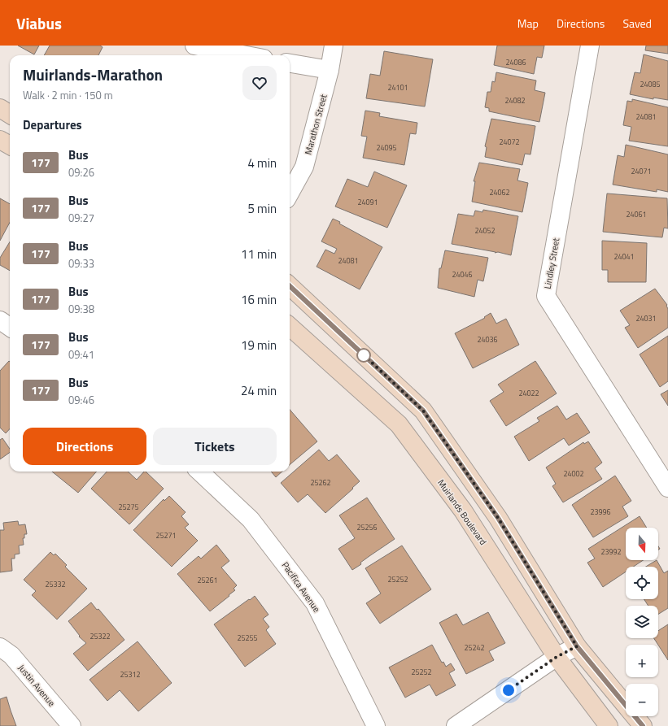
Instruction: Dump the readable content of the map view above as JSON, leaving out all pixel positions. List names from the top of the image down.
{
  "streets": {
    "main road": ["Muirlands Boulevard"],
    "street": [
      "Marathon Street",
      "Lindley Street",
      "Pacifica Avenue",
      "Justin Avenue"
    ]
  },
  "lines": ["bus line 177"],
  "house_numbers": [
    "24086",
    "24085",
    "24101",
    "24082",
    "24081",
    "24072",
    "24095",
    "24071",
    "24062",
    "24091",
    "24061",
    "24052",
    "24041",
    "24081",
    "24046",
    "24031",
    "24036",
    "24022",
    "24002",
    "25262",
    "25275",
    "23996",
    "25256",
    "25271",
    "23992",
    "25252",
    "25261",
    "25332",
    "25322",
    "25255",
    "25242",
    "25252",
    "25312"
  ],
  "north": "bottom",
  "page": {
    "header": "Viabus",
    "nav": ["Map", "Directions", "Saved"],
    "heading": [
      ["Muirlands-Marathon", "Walk · 2 min · 150 m"],
      "Departures"
    ],
    "list": [
      {
        "mark": "177",
        "name": "Bus",
        "note": "09:26",
        "value": "4 min"
      },
      {
        "mark": "177",
        "name": "Bus",
        "note": "09:27",
        "value": "5 min"
      },
      {
        "mark": "177",
        "name": "Bus",
        "note": "09:33",
        "value": "11 min"
      },
      {
        "mark": "177",
        "name": "Bus",
        "note": "09:38",
        "value": "16 min"
      },
      {
        "mark": "177",
        "name": "Bus",
        "note": "09:41",
        "value": "19 min"
      },
      {
        "mark": "177",
        "name": "Bus",
        "note": "09:46",
        "value": "24 min"
      }
    ],
    "buttons": ["Directions", "Tickets"],
    "map_buttons": ["+", "−"]
  }
}
